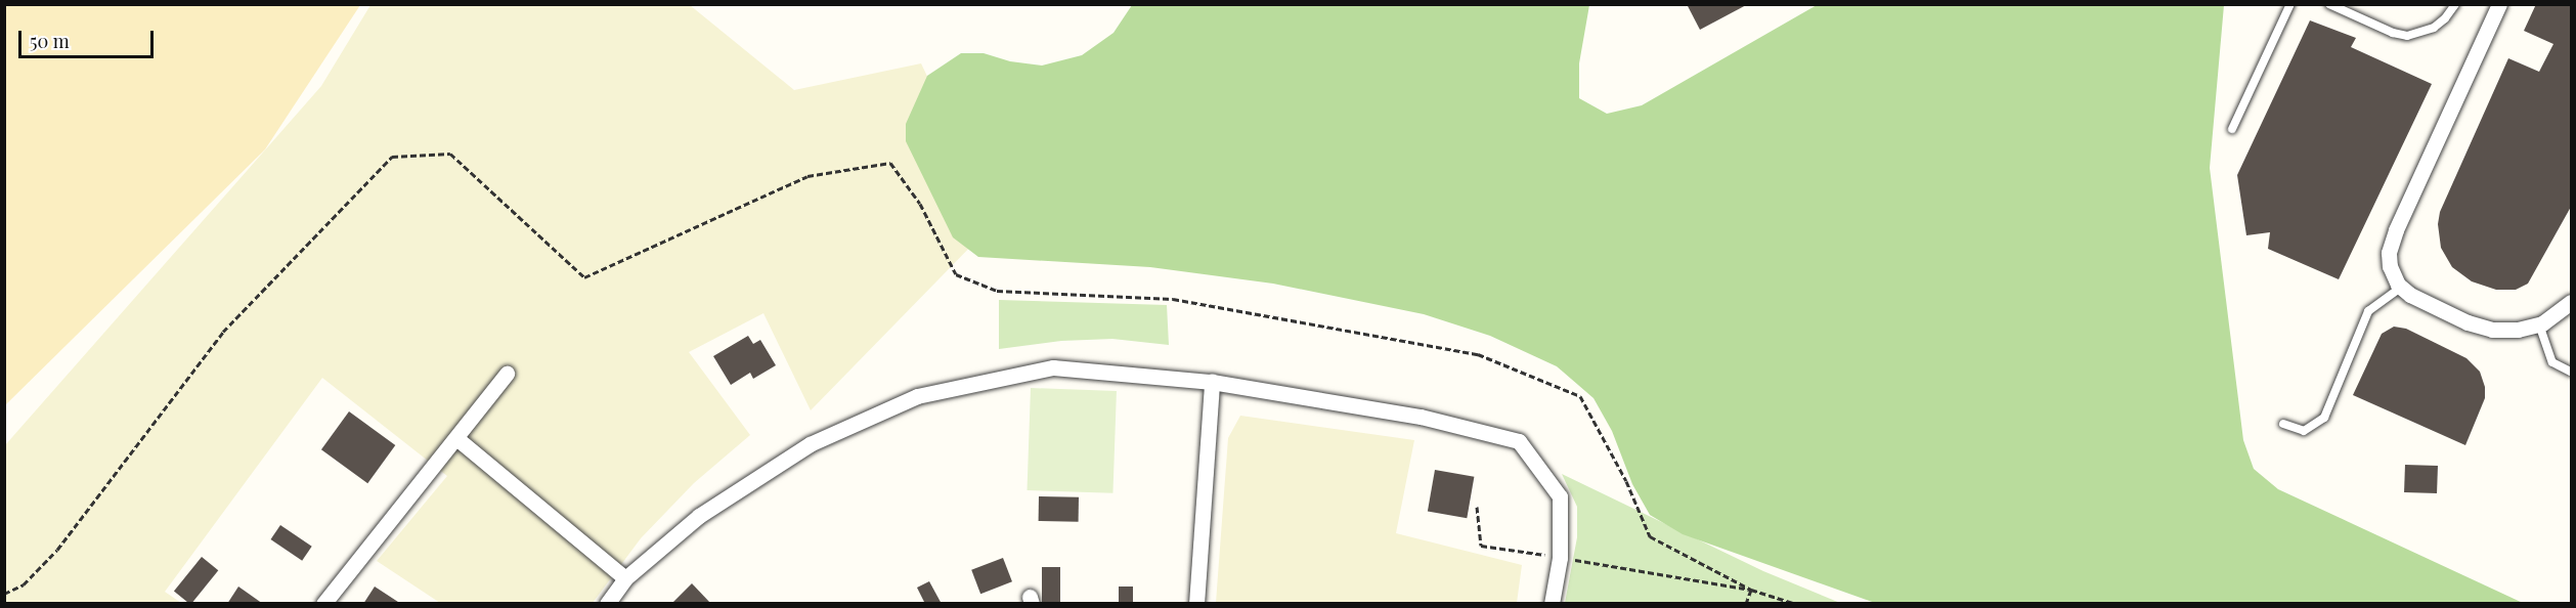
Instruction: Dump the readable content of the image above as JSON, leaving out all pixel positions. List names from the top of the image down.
{
  "scale_bar": "50 m"
}
